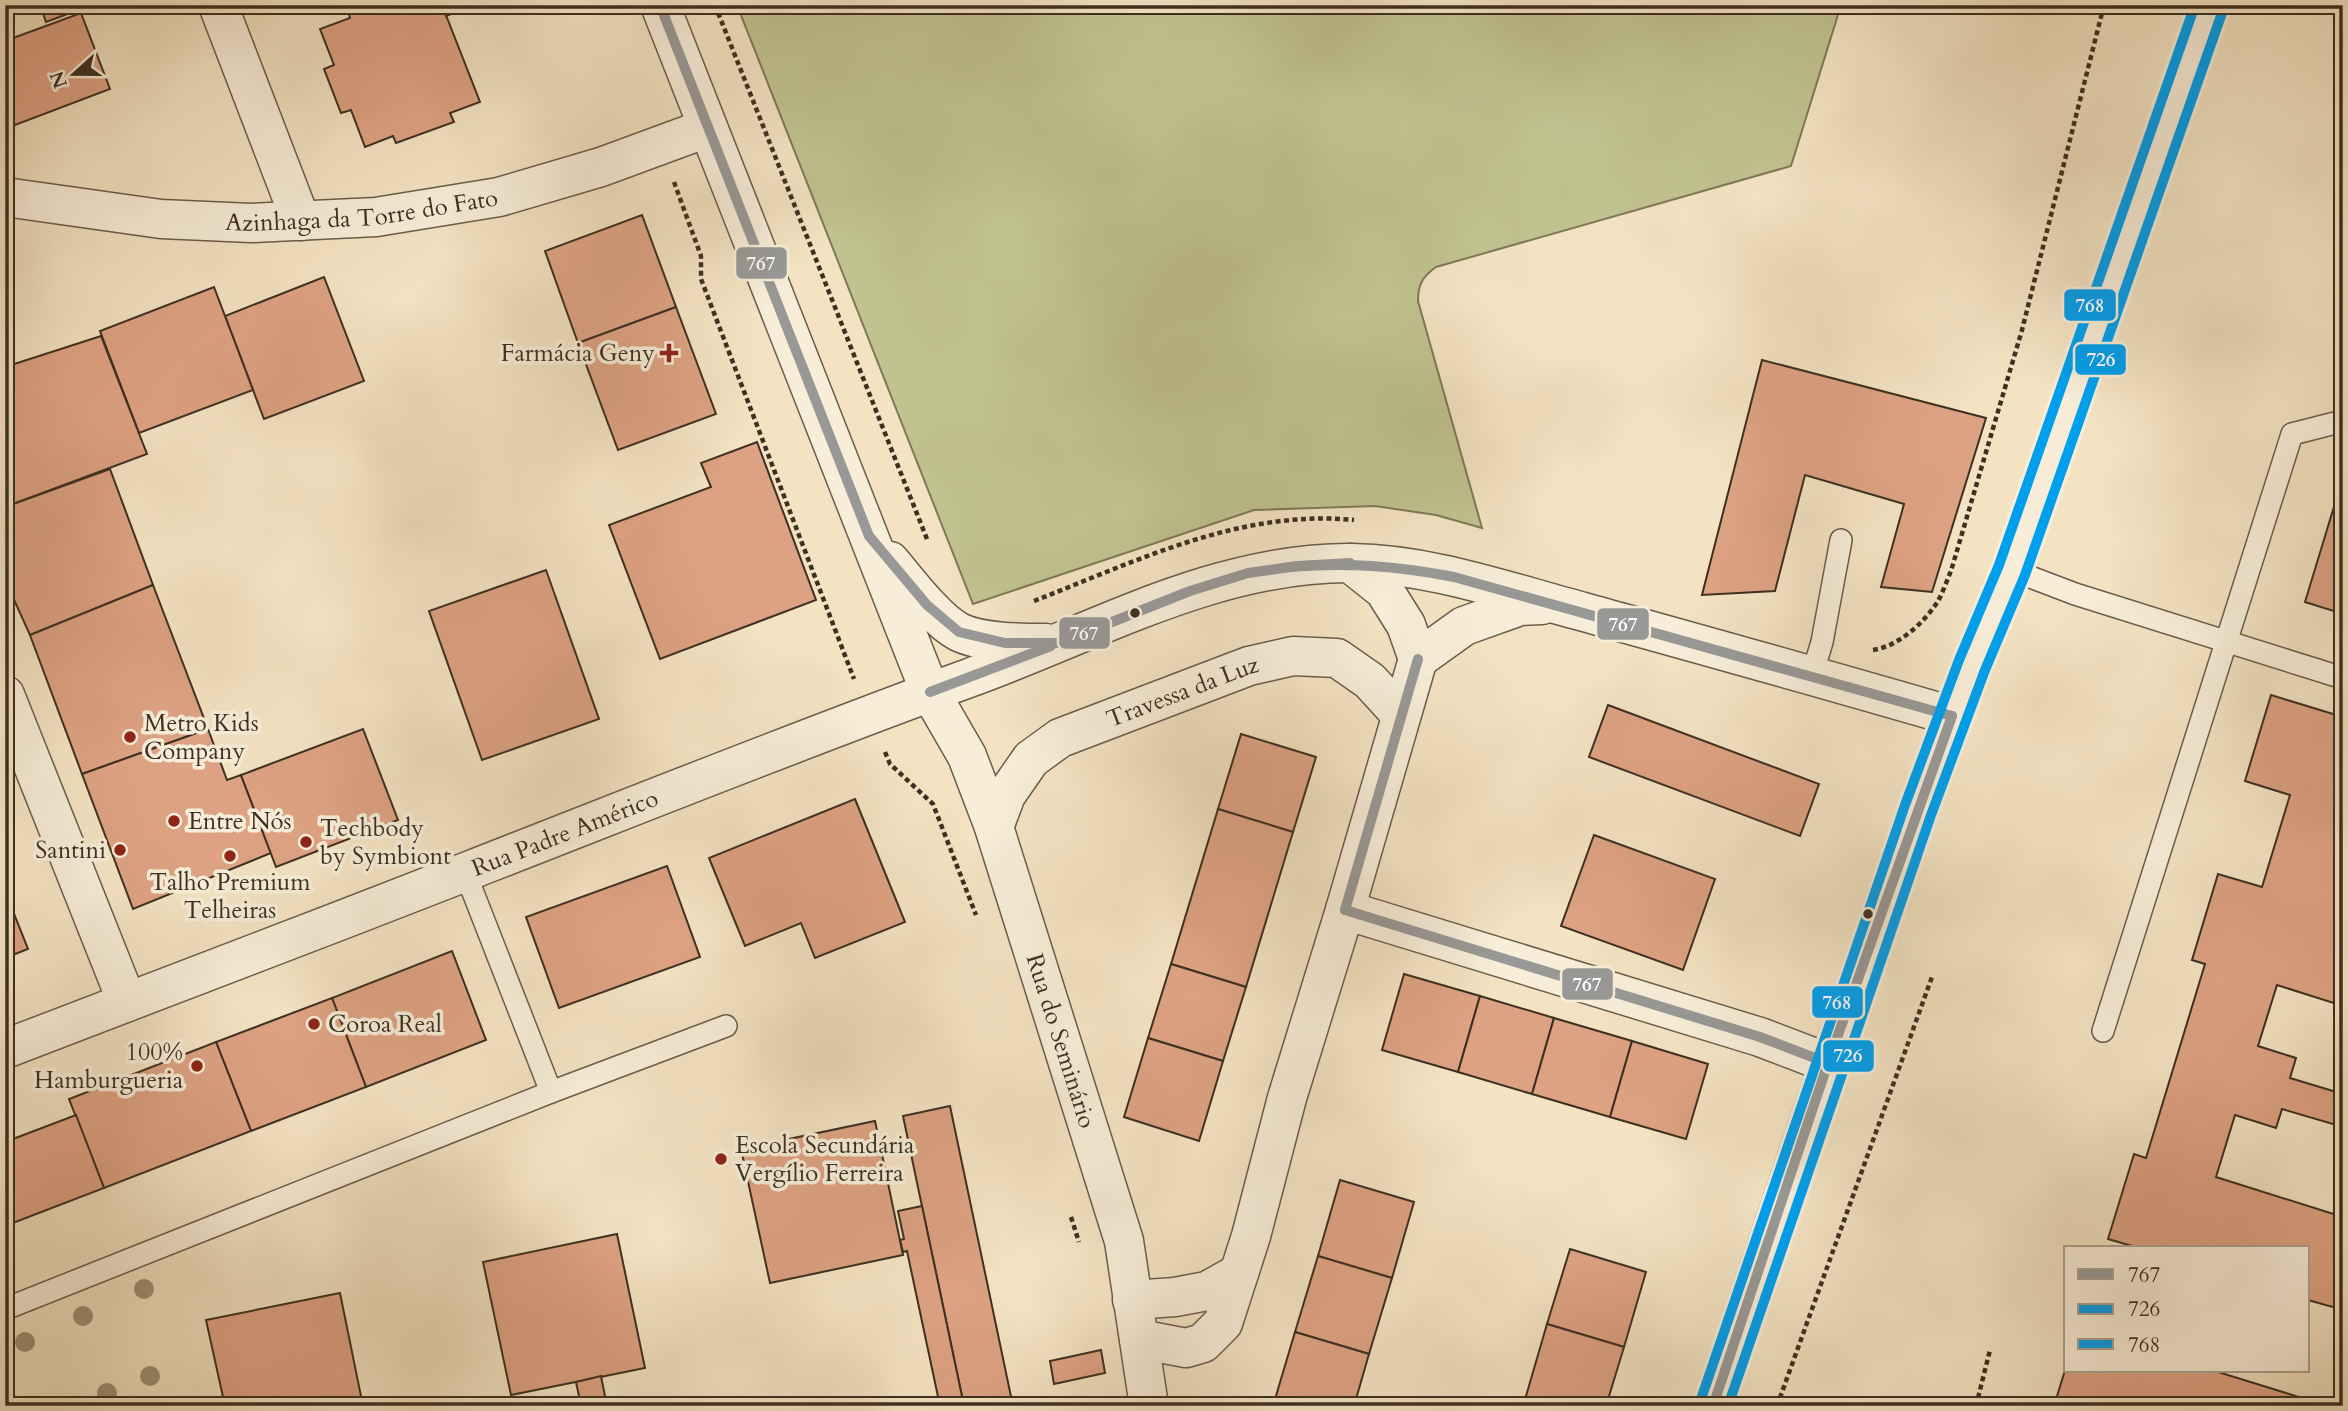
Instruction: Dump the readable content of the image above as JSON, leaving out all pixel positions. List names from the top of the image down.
{
  "streets": {
    "street": [
      "Azinhaga da Torre do Fato",
      "Travessa da Luz",
      "Rua Padre Américo",
      "Rua do Seminário"
    ]
  },
  "crossings": [
    ["Azinhaga da Torre do Fato", "Rua do Seminário"],
    ["Travessa da Luz", "Rua do Seminário"],
    ["Rua Padre Américo", "Rua do Seminário"]
  ],
  "places": {
    "health": ["Farmácia Geny"],
    "other": [
      "Metro Kids Company",
      "Entre Nós",
      "Techbody by Symbiont",
      "Santini",
      "Talho Premium Telheiras",
      "Coroa Real",
      "100% Hamburgueria",
      "Escola Secundária Vergílio Ferreira"
    ]
  },
  "lines": ["transit line 767", "transit line 768", "transit line 726"],
  "legend": ["767", "726", "768"],
  "north": "left"
}
